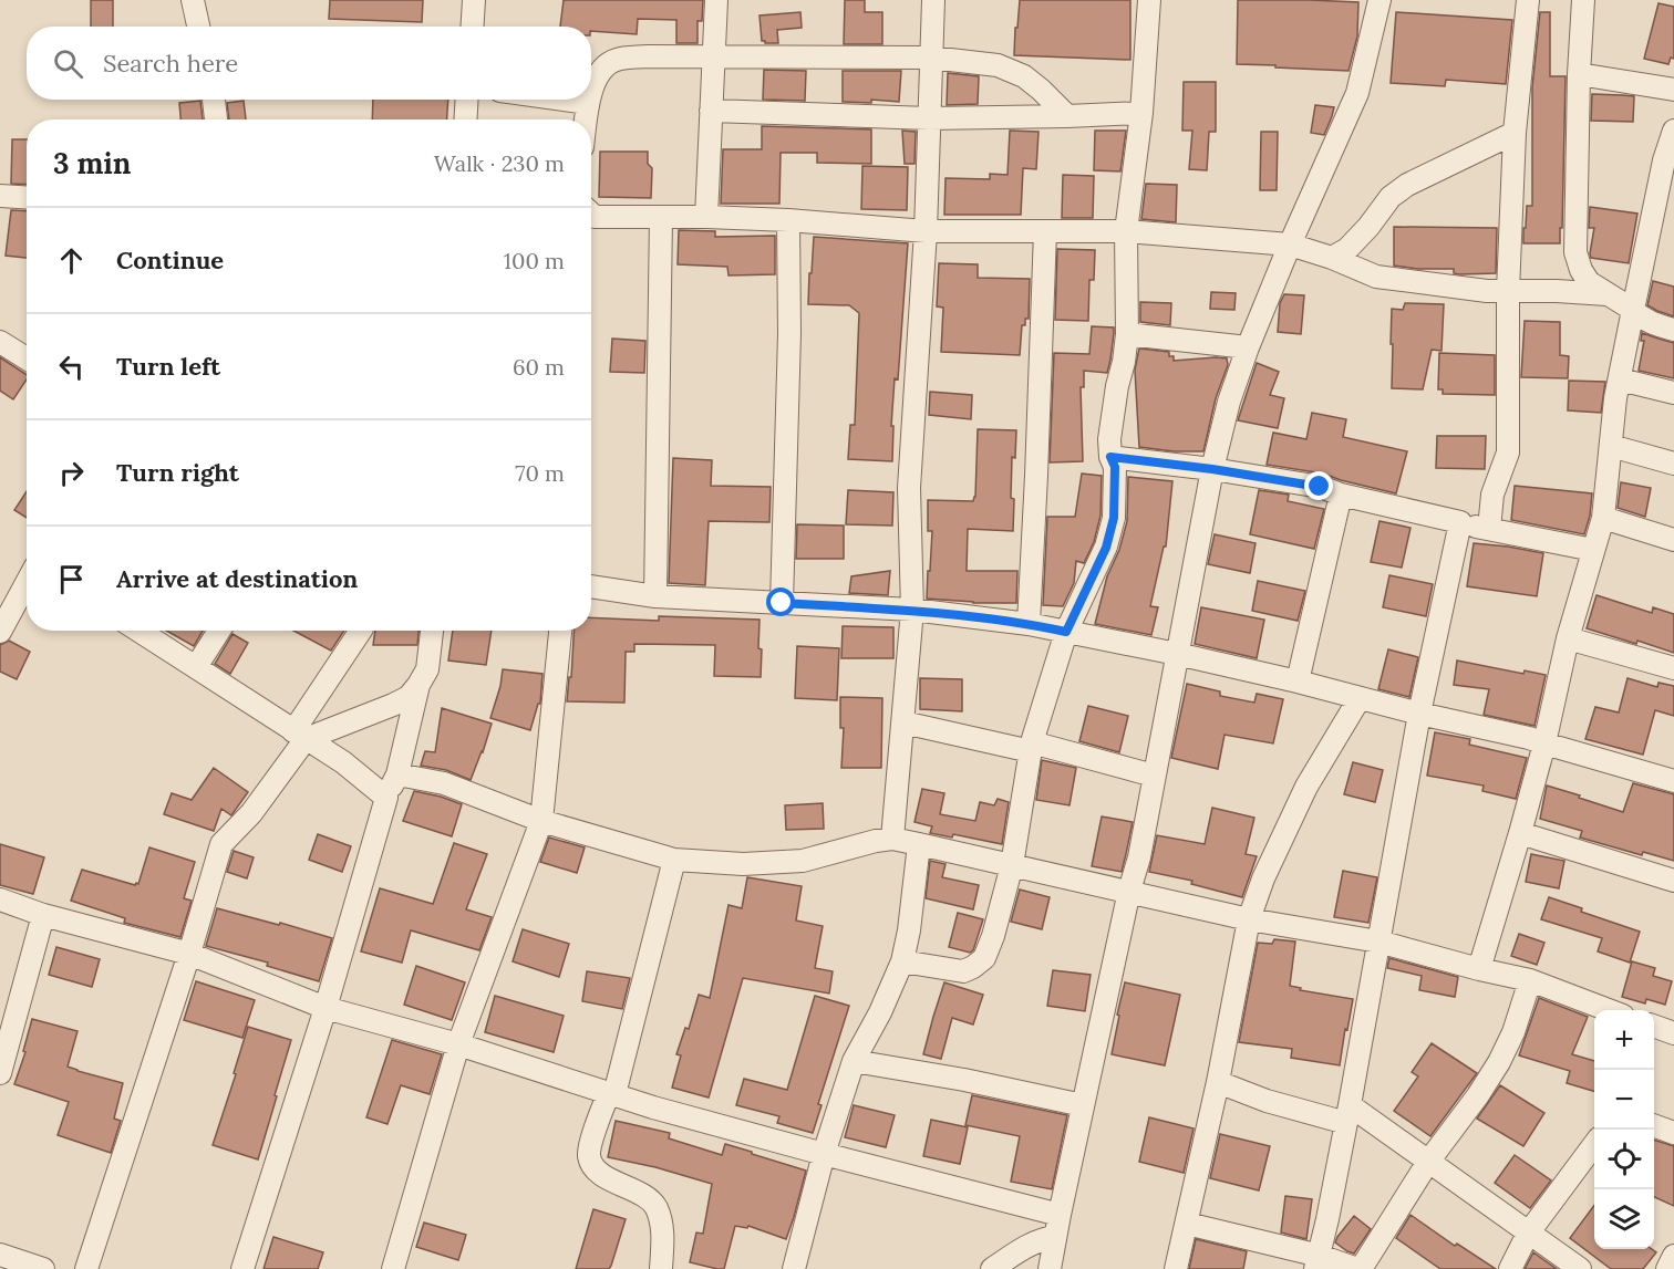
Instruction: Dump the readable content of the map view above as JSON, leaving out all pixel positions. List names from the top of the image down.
{
  "page": {
    "search": "Search here",
    "heading": ["3 min", "Walk · 230 m"],
    "list": [
      ["Continue", "100 m"],
      ["Turn left", "60 m"],
      ["Turn right", "70 m"],
      "Arrive at destination"
    ],
    "map_buttons": ["+", "−"]
  }
}
